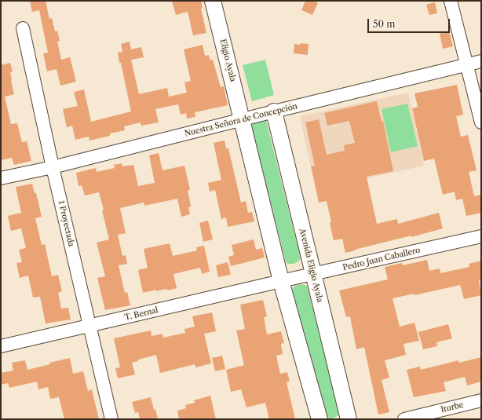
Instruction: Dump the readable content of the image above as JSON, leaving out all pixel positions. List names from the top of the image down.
{
  "streets": {
    "street": [
      "Eligio Ayala",
      "Nuestra Señora de Concepción",
      "1 Proyectada",
      "Pedro Juan Caballero",
      "Avenida Eligio Ayala",
      "T. Bernal",
      "Iturbe"
    ]
  },
  "crossings": [
    ["Eligio Ayala", "Nuestra Señora de Concepción"],
    ["Nuestra Señora de Concepción", "1 Proyectada"],
    ["Nuestra Señora de Concepción", "Avenida Eligio Ayala"],
    ["1 Proyectada", "T. Bernal"],
    ["Pedro Juan Caballero", "Avenida Eligio Ayala"],
    ["Pedro Juan Caballero", "T. Bernal"]
  ],
  "scale_bar": "50 m"
}
